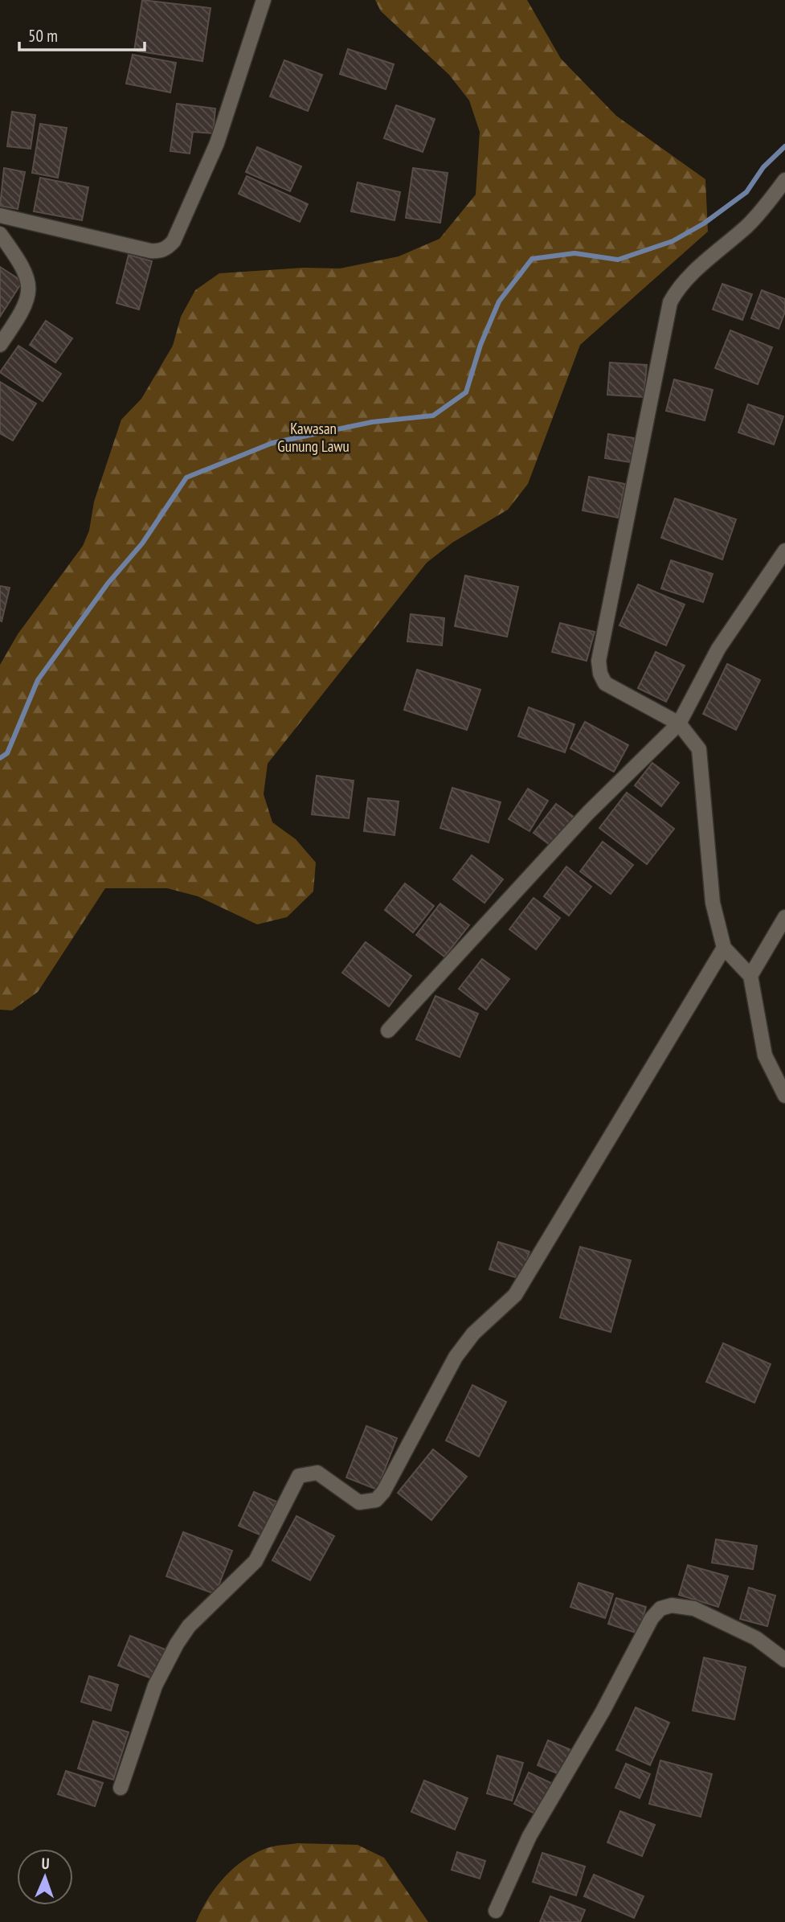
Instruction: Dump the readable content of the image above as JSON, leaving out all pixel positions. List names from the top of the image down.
{
  "parks": ["Kawasan Gunung Lawu"],
  "scale_bar": "50 m",
  "north": "top"
}
